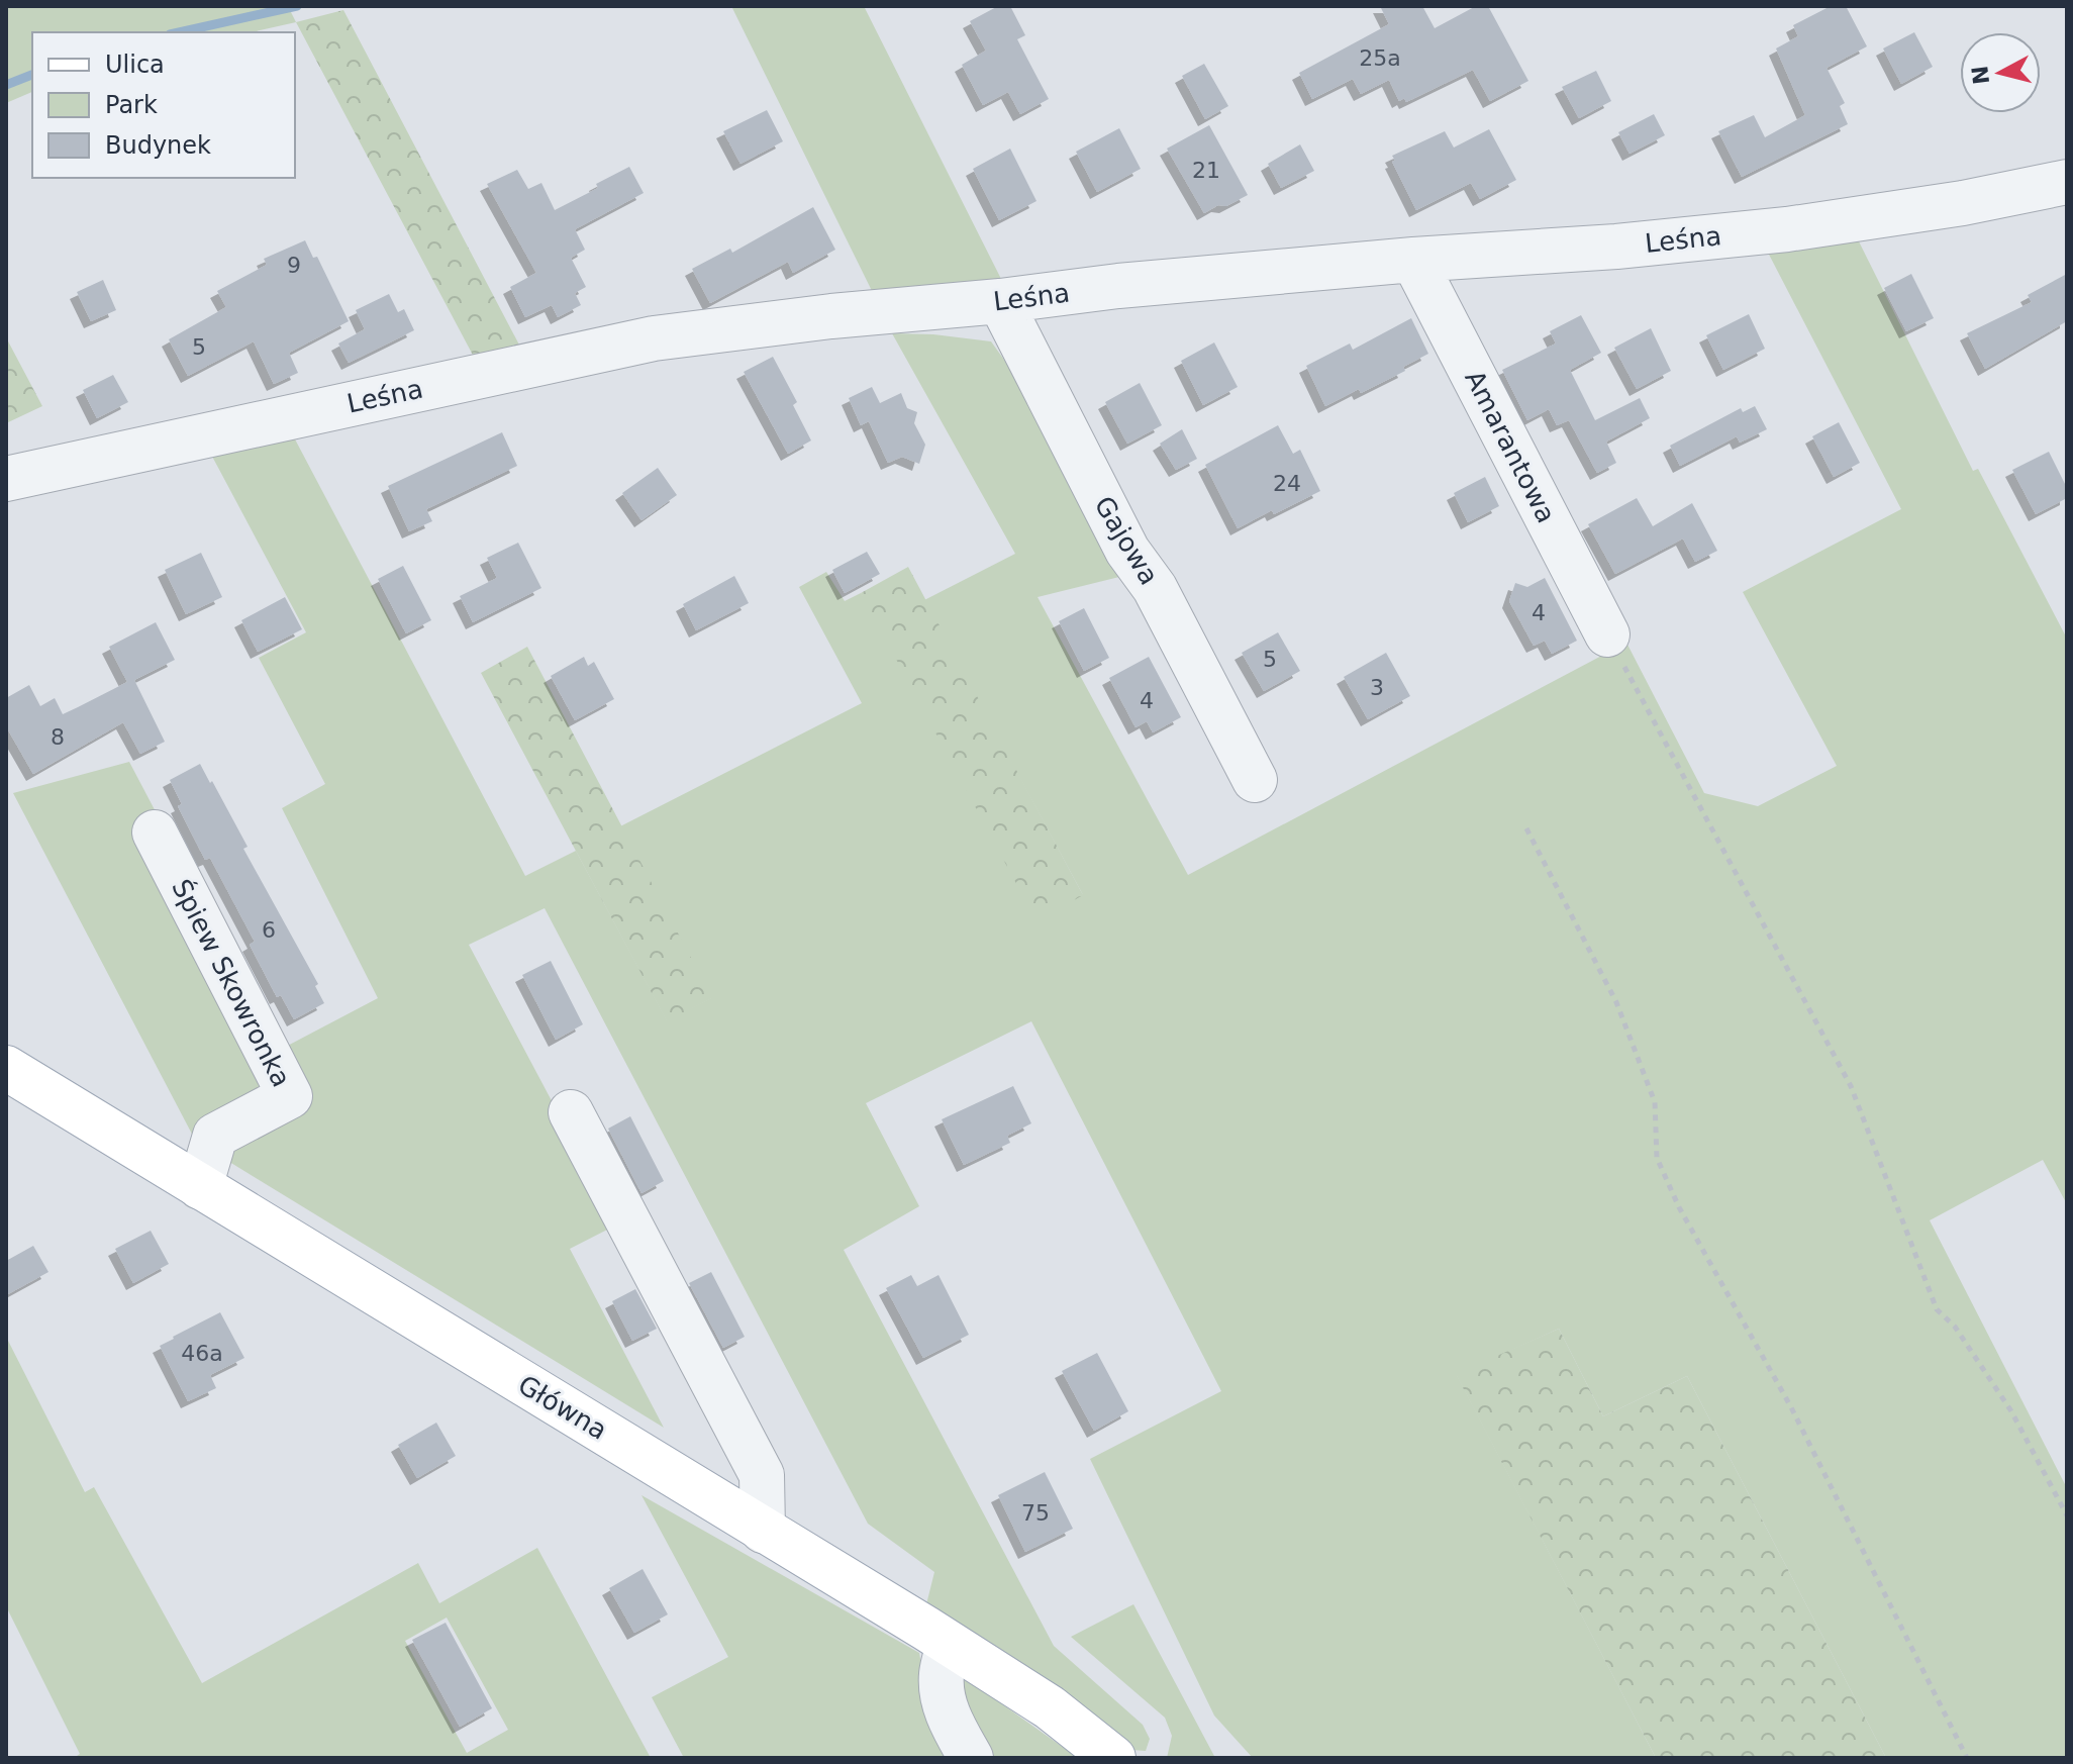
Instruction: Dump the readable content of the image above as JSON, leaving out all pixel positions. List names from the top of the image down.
{
  "streets": {
    "main road": ["Główna"],
    "street": [
      "Leśna",
      "Amarantowa",
      "Gajowa",
      "Śpiew Skowronka"
    ]
  },
  "crossings": [
    ["Leśna", "Amarantowa"],
    ["Leśna", "Gajowa"],
    ["Śpiew Skowronka", "Główna"]
  ],
  "house_numbers": [
    "25a",
    "21",
    "9",
    "5",
    "24",
    "4",
    "5",
    "3",
    "4",
    "8",
    "6",
    "46a",
    "75"
  ],
  "legend": ["Ulica", "Park", "Budynek"],
  "north": "left"
}
